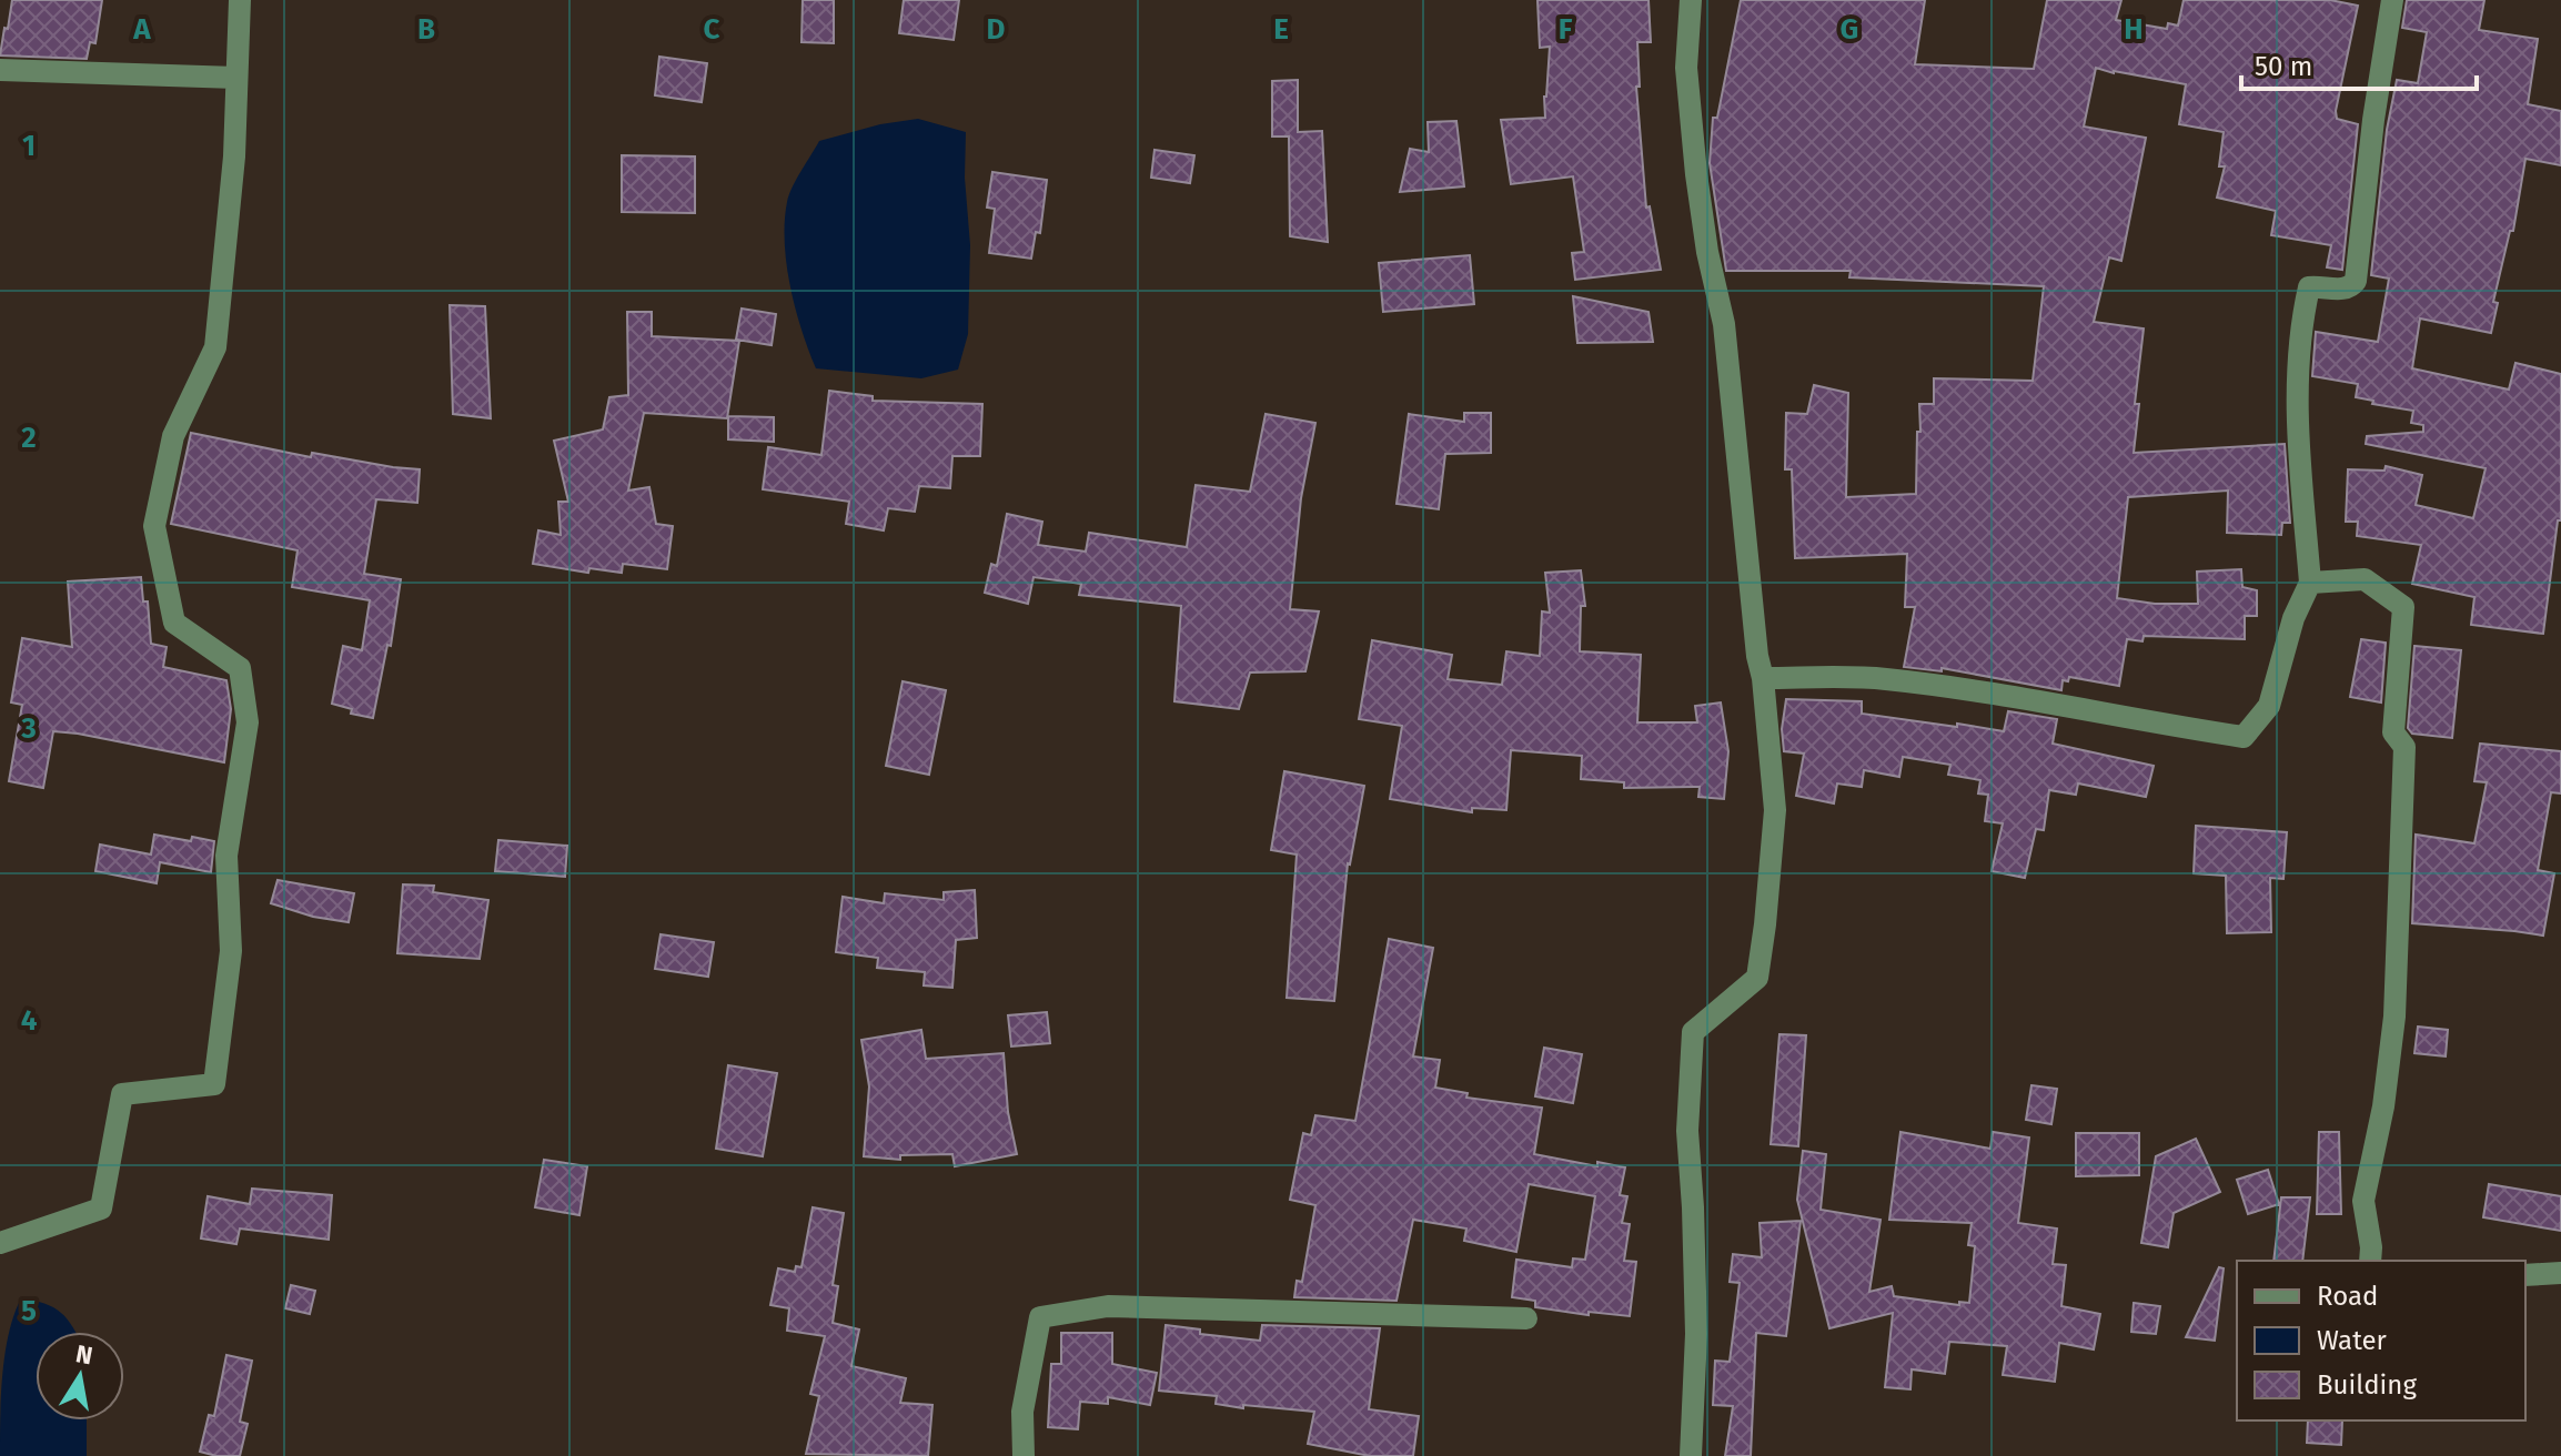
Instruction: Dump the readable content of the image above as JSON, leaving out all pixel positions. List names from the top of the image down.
{
  "legend": ["Road", "Water", "Building"],
  "scale_bar": "50 m",
  "north": "top",
  "grid": {
    "columns": [
      "A",
      "B",
      "C",
      "D",
      "E",
      "F",
      "G",
      "H"
    ],
    "rows": [
      "1",
      "2",
      "3",
      "4",
      "5"
    ]
  }
}
